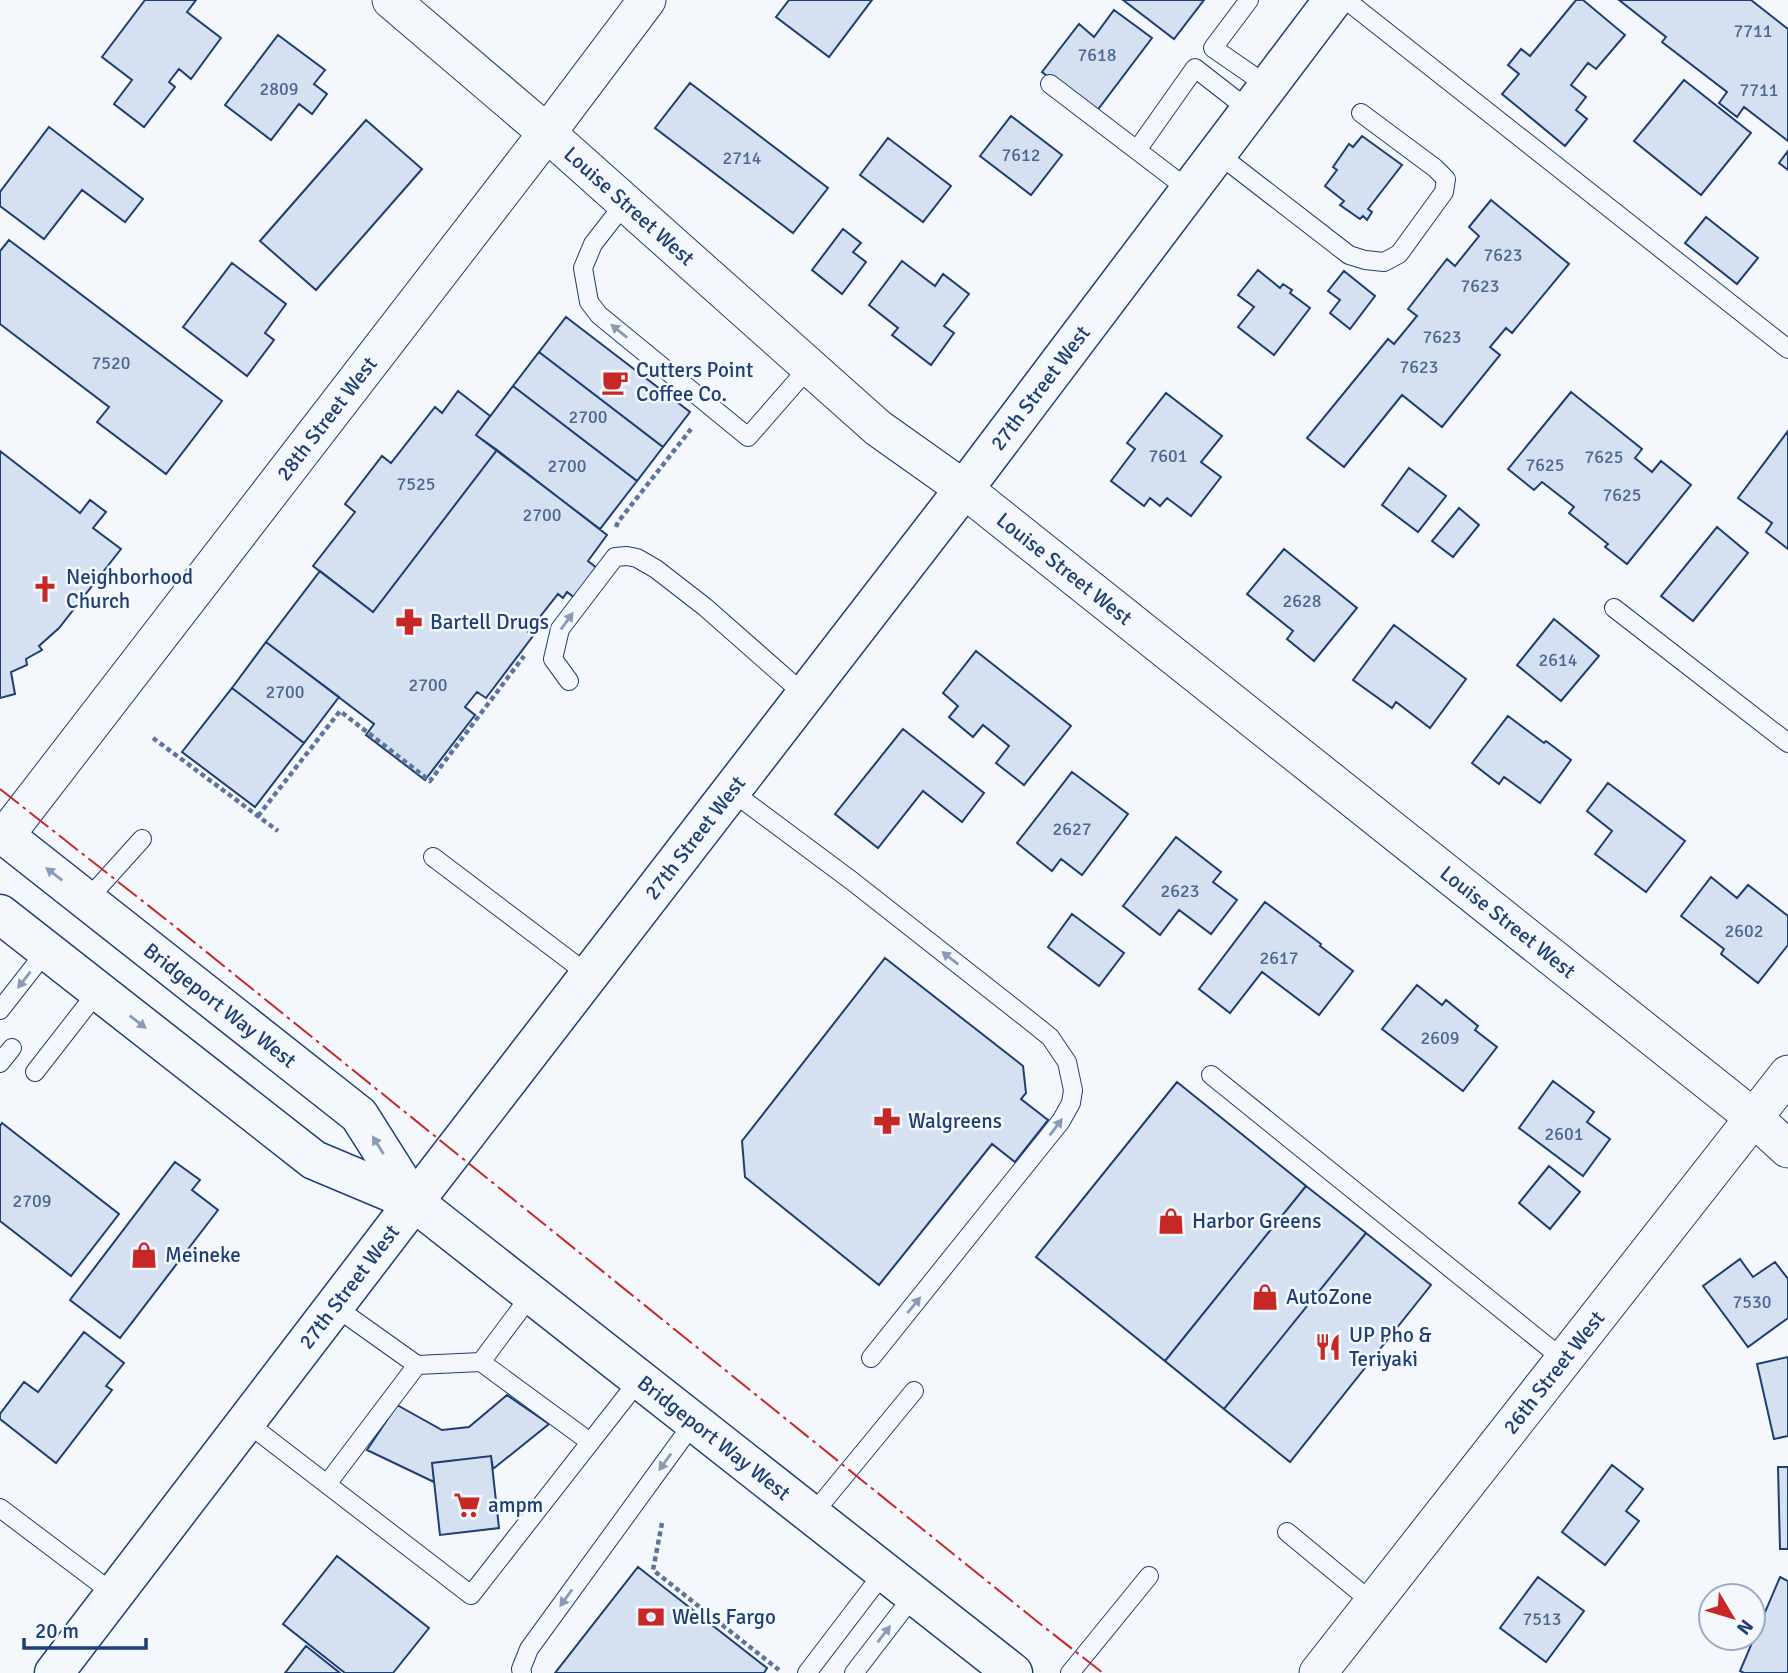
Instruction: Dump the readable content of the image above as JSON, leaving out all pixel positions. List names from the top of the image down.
{
  "streets": {
    "main road": ["27th Street West", "Bridgeport Way West"],
    "street": ["Louise Street West", "28th Street West", "26th Street West"]
  },
  "crossings": [
    ["Louise Street West", "27th Street West"],
    ["Louise Street West", "28th Street West"],
    ["Louise Street West", "26th Street West"],
    ["27th Street West", "Bridgeport Way West"],
    ["28th Street West", "Bridgeport Way West"]
  ],
  "places": {
    "cafe": ["Cutters Point Coffee Co."],
    "church": ["Neighborhood Church"],
    "pharmacy": ["Bartell Drugs", "Walgreens"],
    "shop": ["Harbor Greens", "Meineke", "AutoZone"],
    "restaurant": ["UP Pho & Teriyaki"],
    "supermarket": ["ampm"],
    "bank": ["Wells Fargo"]
  },
  "house_numbers": [
    "7711",
    "7618",
    "2809",
    "7711",
    "7612",
    "2714",
    "7623",
    "7623",
    "7623",
    "7520",
    "7623",
    "2700",
    "7601",
    "7625",
    "7625",
    "2700",
    "7525",
    "7625",
    "2700",
    "2628",
    "2614",
    "2700",
    "2700",
    "2627",
    "2623",
    "2602",
    "2617",
    "2609",
    "2601",
    "2709",
    "7530",
    "7513"
  ],
  "scale_bar": "20 m",
  "north": "bottom right"
}
